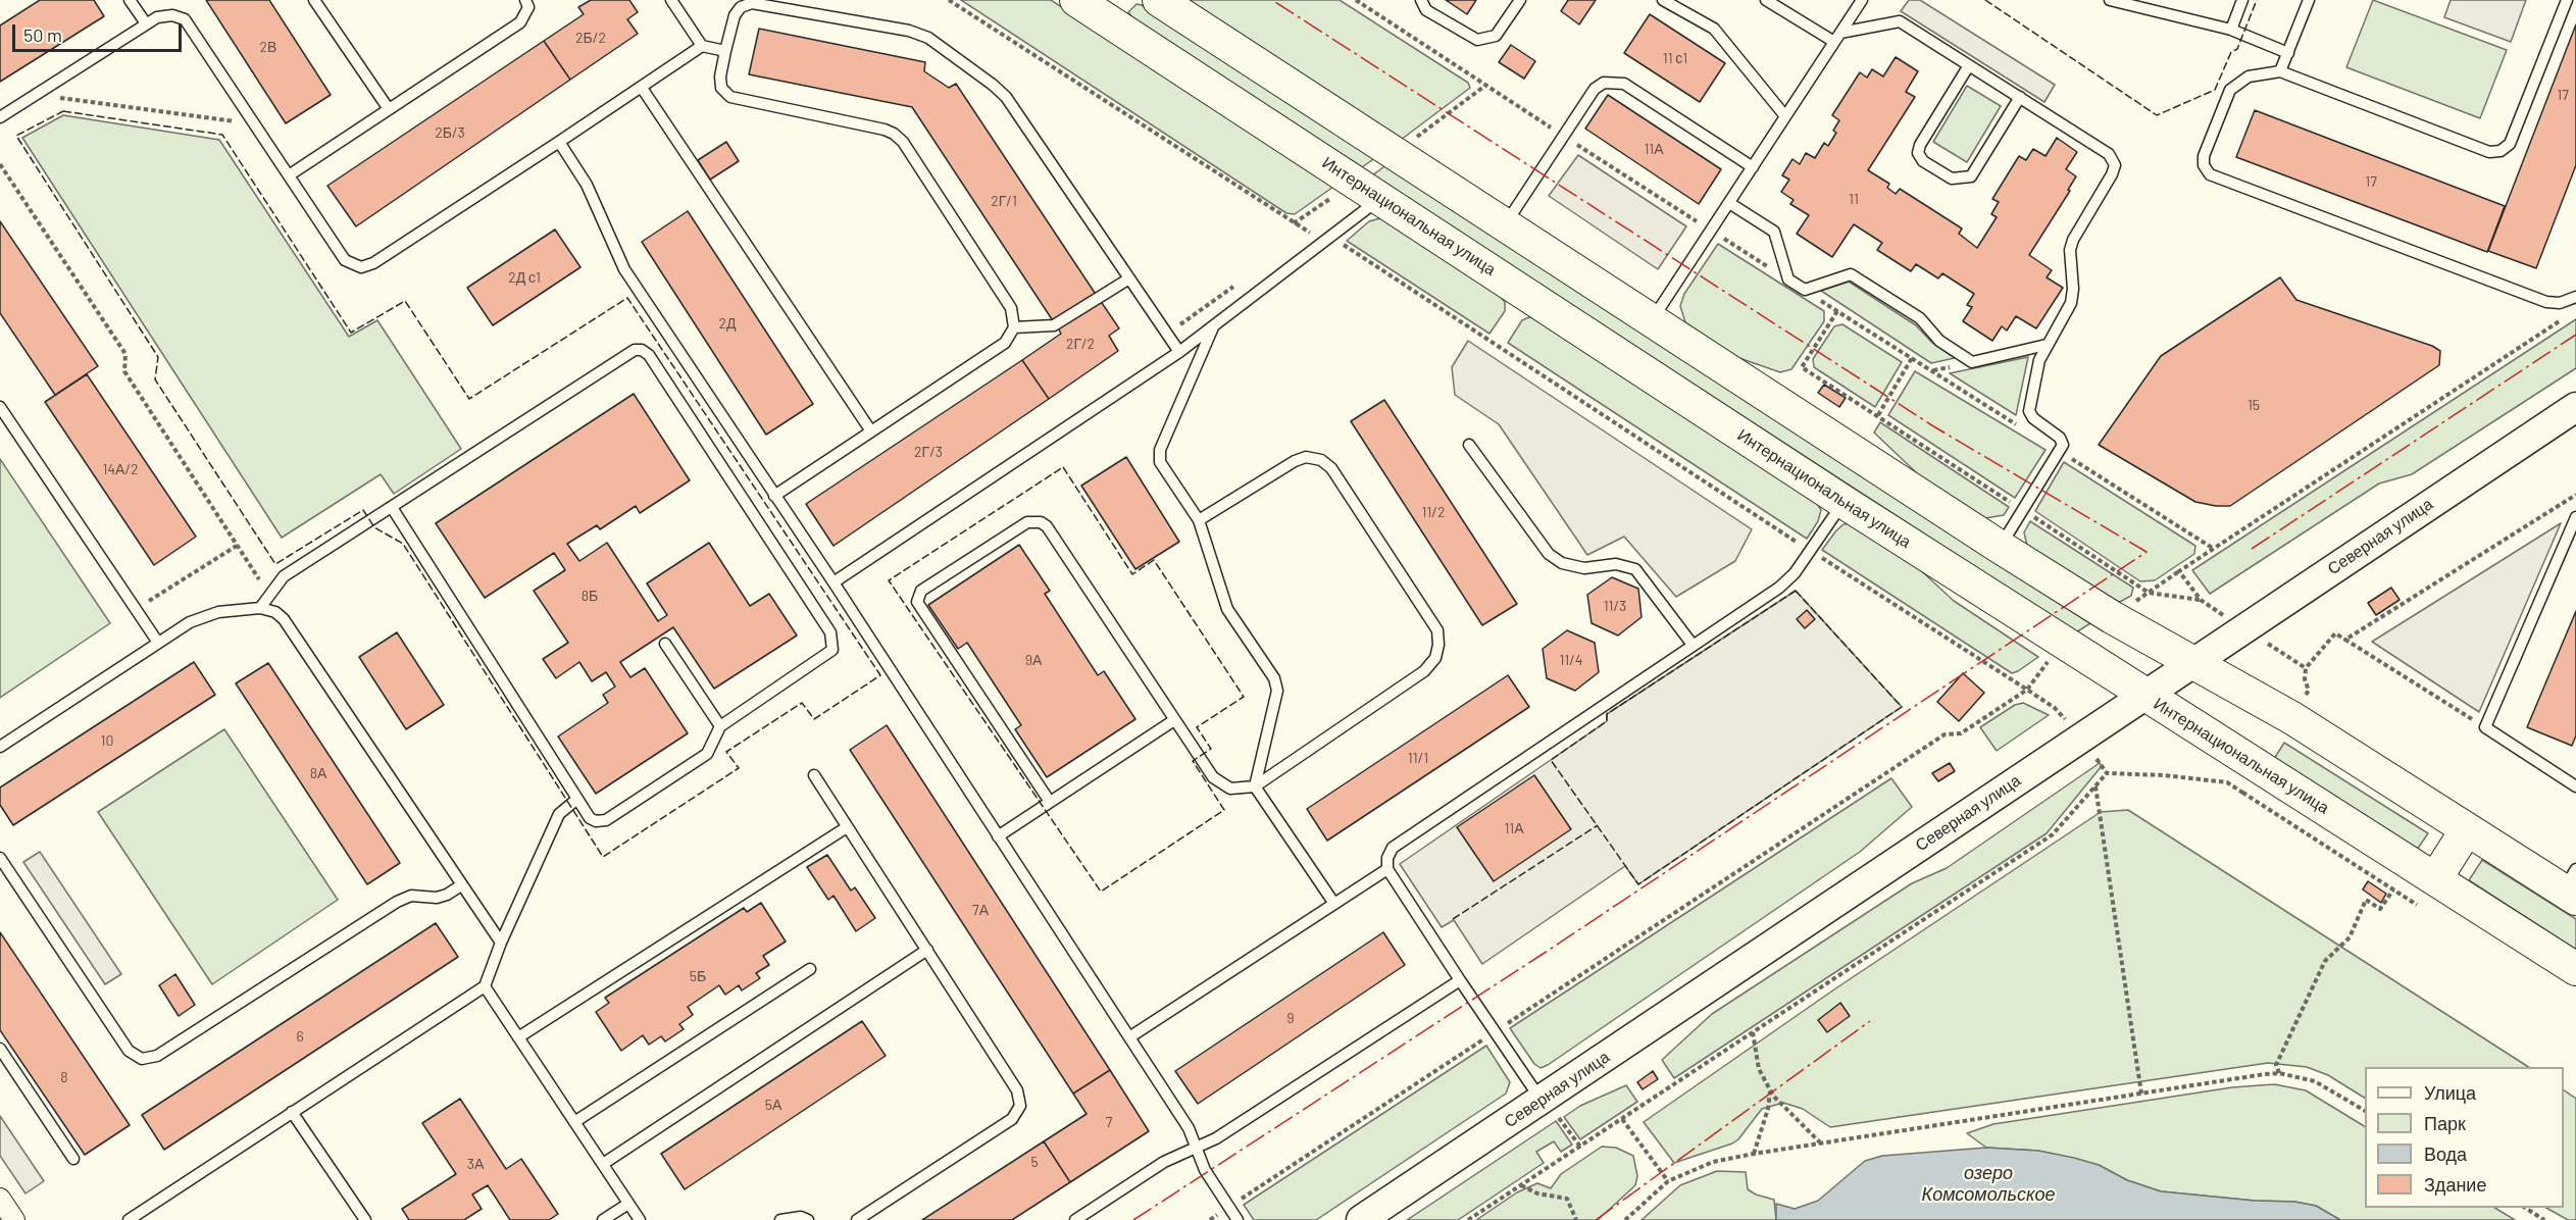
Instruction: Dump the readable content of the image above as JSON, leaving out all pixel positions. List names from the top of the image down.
{
  "streets": {
    "main road": ["Интернациональная улица", "Северная улица"]
  },
  "crossings": [
    ["Интернациональная улица", "Северная улица"]
  ],
  "water": ["озеро Комсомольское"],
  "house_numbers": [
    "2Б/2",
    "2В",
    "11 с1",
    "17",
    "2Б/3",
    "11А",
    "17",
    "11",
    "2Г/1",
    "2Д с1",
    "2Д",
    "2Г/2",
    "15",
    "2Г/3",
    "14А/2",
    "11/2",
    "8Б",
    "11/3",
    "9А",
    "11/4",
    "10",
    "11/1",
    "8А",
    "11А",
    "7А",
    "5Б",
    "9",
    "6",
    "8",
    "5А",
    "7",
    "5",
    "3А"
  ],
  "legend": [
    "Улица",
    "Парк",
    "Вода",
    "Здание"
  ],
  "scale_bar": "50 m"
}
